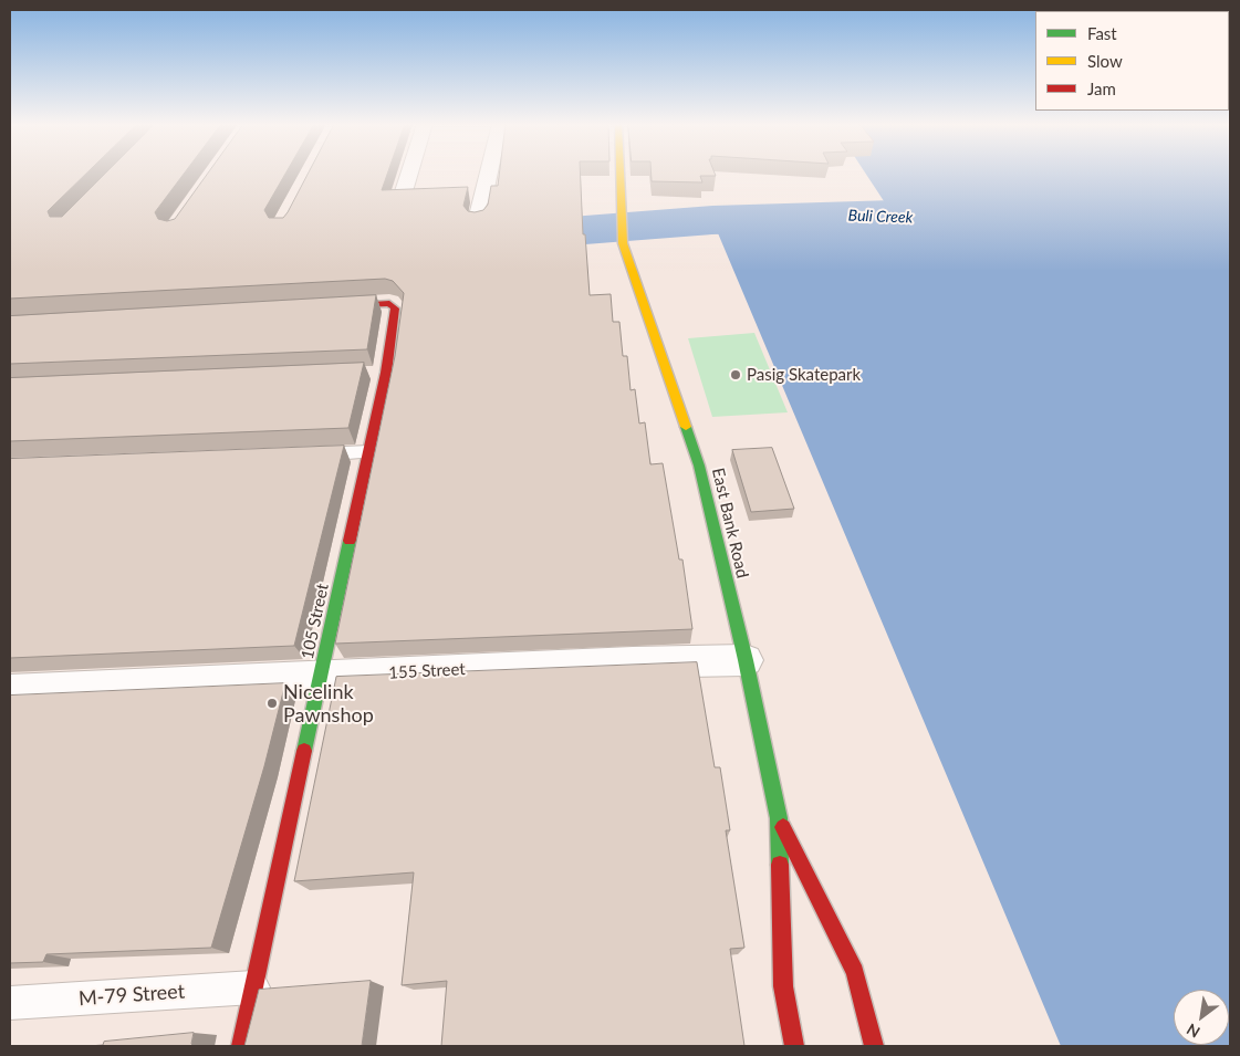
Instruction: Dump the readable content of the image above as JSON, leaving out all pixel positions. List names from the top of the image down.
{
  "streets": {
    "main road": ["East Bank Road", "105 Street"],
    "street": ["155 Street"],
    "lane": ["M-79 Street"]
  },
  "crossings": [
    ["East Bank Road", "155 Street"],
    ["105 Street", "155 Street"],
    ["105 Street", "M-79 Street"]
  ],
  "water": ["Buli Creek"],
  "places": ["Pasig Skatepark", "Nicelink Pawnshop"],
  "legend": ["Fast", "Slow", "Jam"],
  "north": "bottom left"
}
